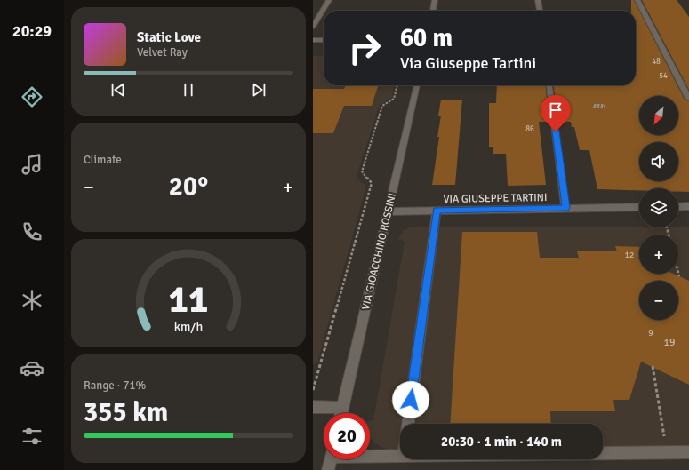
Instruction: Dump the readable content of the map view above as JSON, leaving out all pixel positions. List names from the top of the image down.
{
  "streets": {
    "street": ["VIA GIUSEPPE TARTINI", "VIA GIOACCHINO ROSSINI"]
  },
  "crossings": [
    ["VIA GIUSEPPE TARTINI", "VIA GIOACCHINO ROSSINI"]
  ],
  "house_numbers": [
    "48",
    "54",
    "86",
    "12",
    "9",
    "19"
  ],
  "north": "bottom left",
  "page": {
    "tabs": "20:29",
    "turn": ["60 m", "Via Giuseppe Tartini"],
    "song": ["Static Love", "Velvet Ray"],
    "map_buttons": ["+", "−"],
    "tile": [
      "Climate",
      ["Range · 71%", "355 km"]
    ],
    "heat": ["−", "20°", "+"],
    "limit": "20",
    "trip": "20:30 · 1 min · 140 m",
    "gauge": ["11", "km/h"]
  }
}
